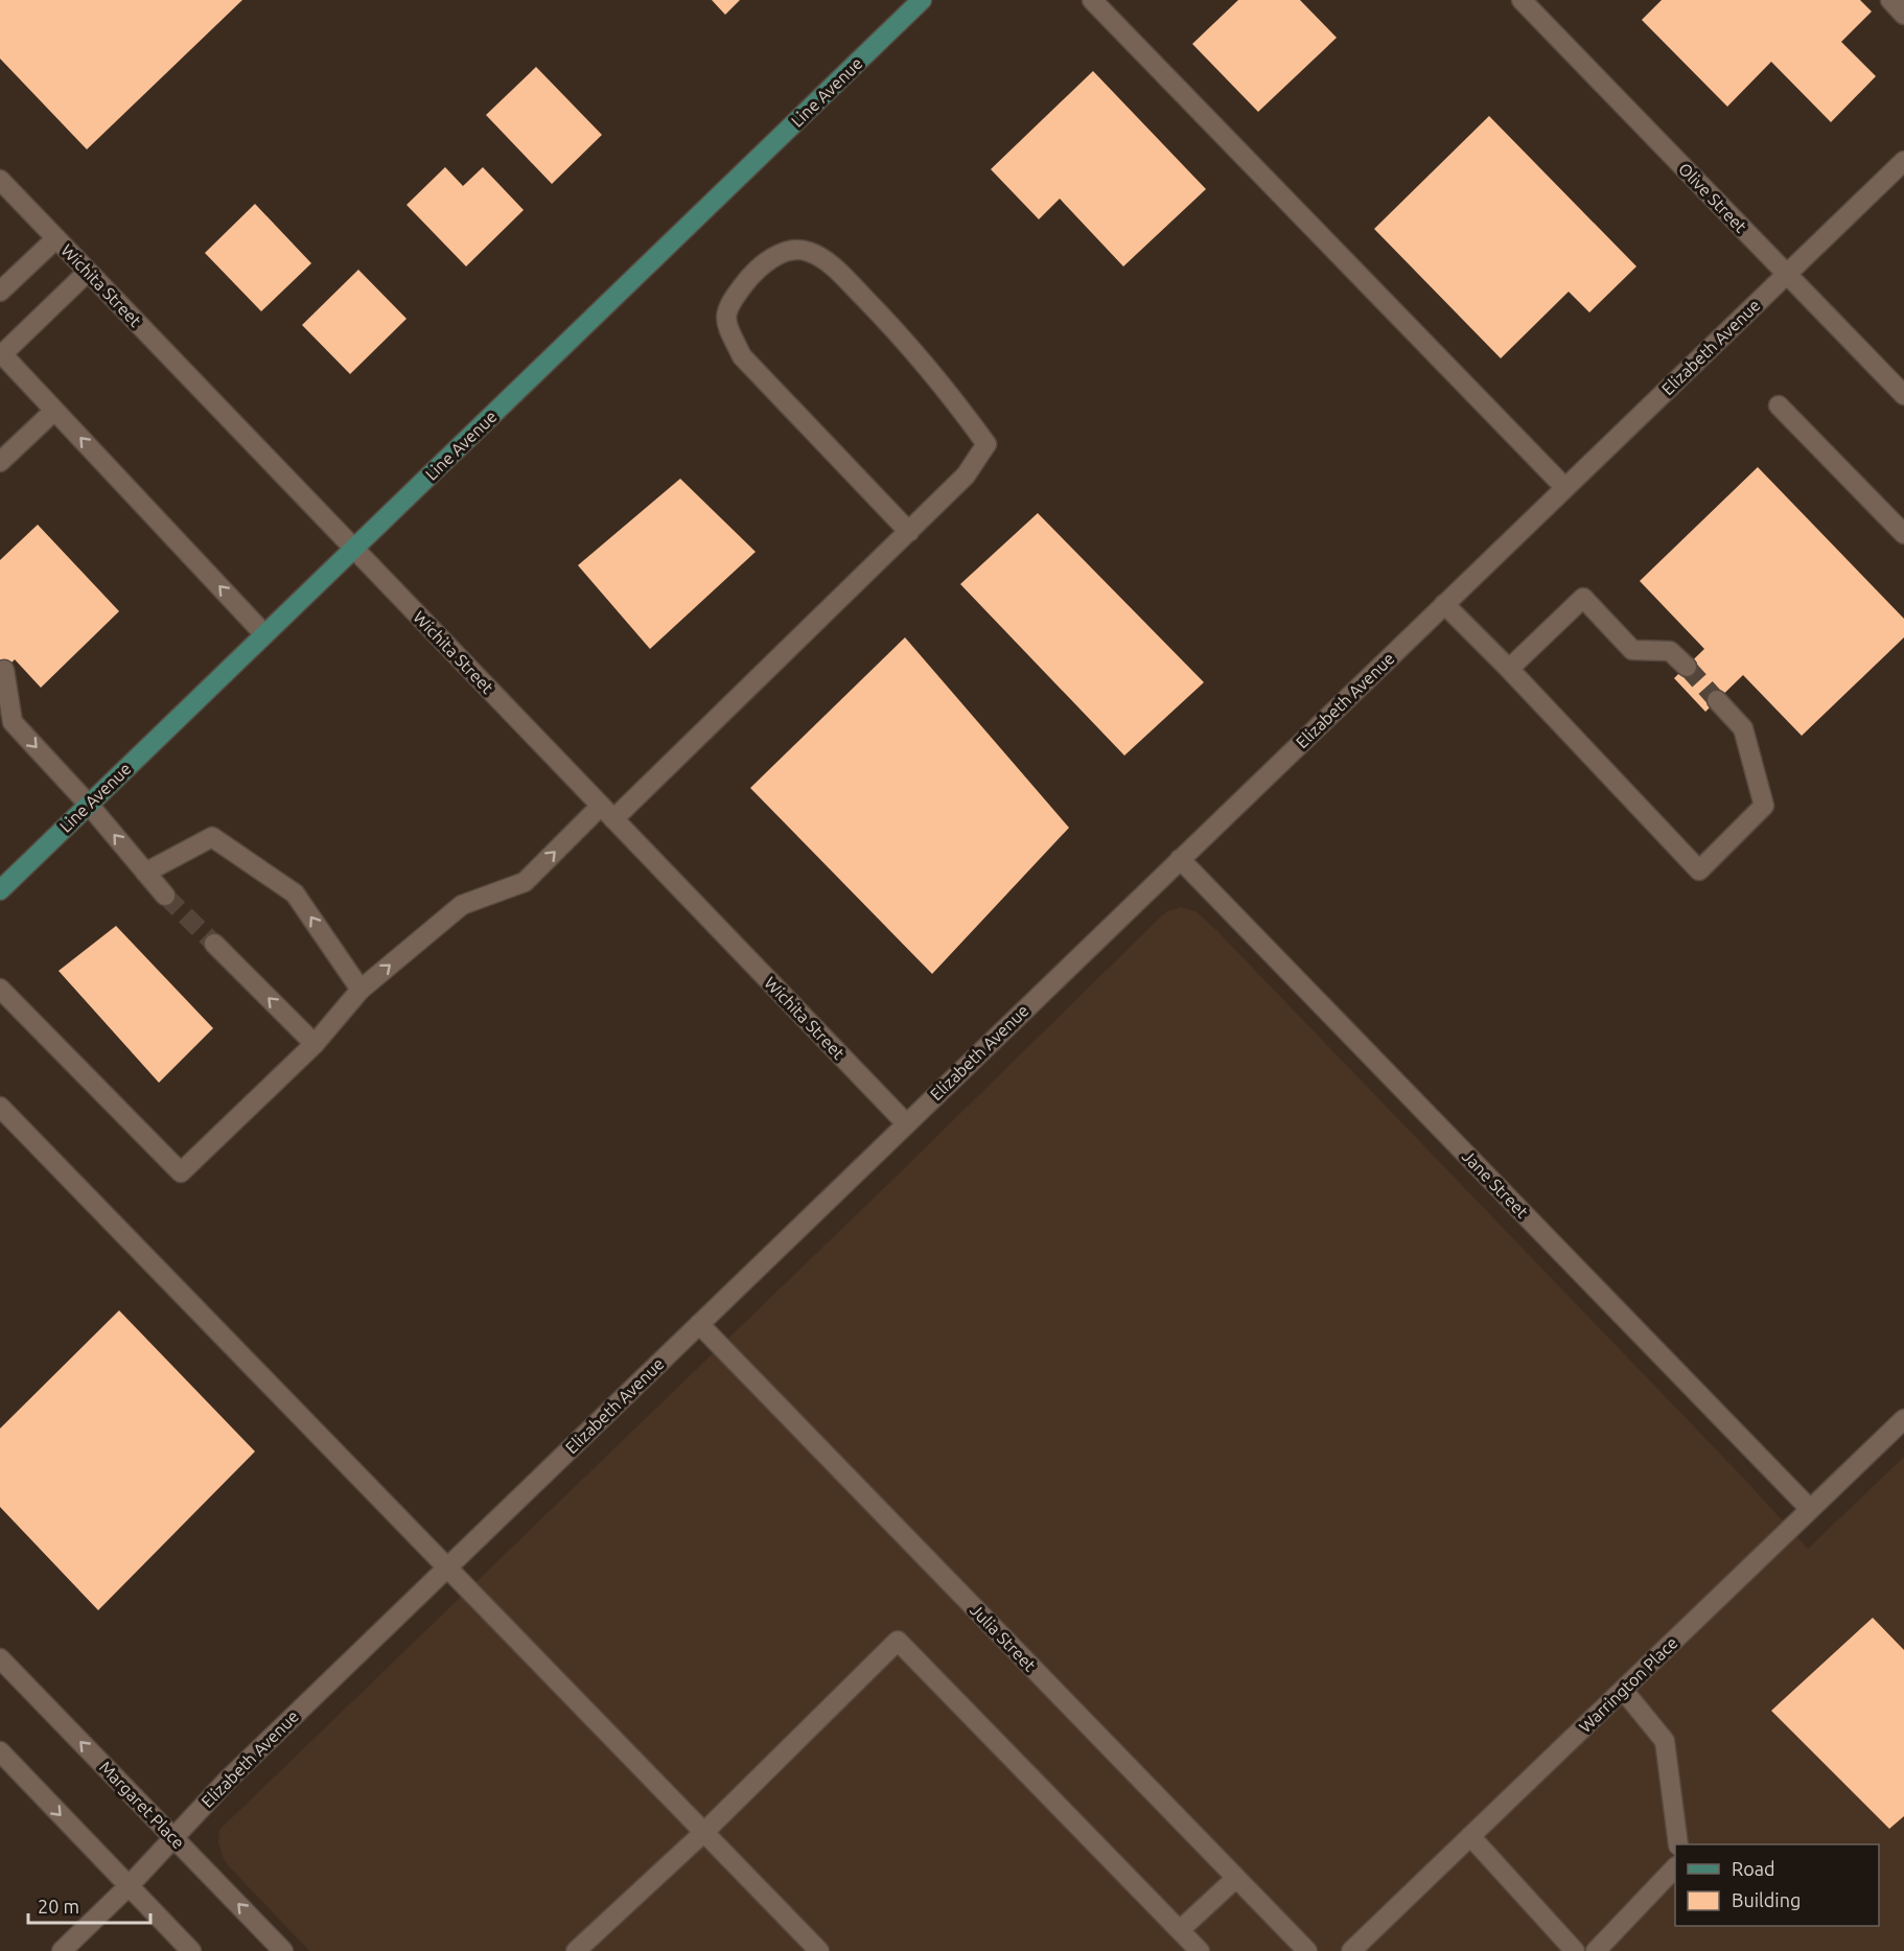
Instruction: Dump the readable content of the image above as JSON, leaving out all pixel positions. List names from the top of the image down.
{
  "streets": {
    "main road": ["Line Avenue"],
    "street": [
      "Olive Street",
      "Wichita Street",
      "Elizabeth Avenue",
      "Jane Street",
      "Julia Street",
      "Warrington Place",
      "Margaret Place"
    ]
  },
  "crossings": [
    ["Line Avenue", "Wichita Street"],
    ["Olive Street", "Elizabeth Avenue"],
    ["Wichita Street", "Elizabeth Avenue"],
    ["Elizabeth Avenue", "Jane Street"],
    ["Elizabeth Avenue", "Julia Street"],
    ["Elizabeth Avenue", "Margaret Place"],
    ["Jane Street", "Warrington Place"]
  ],
  "legend": ["Road", "Building"],
  "scale_bar": "20 m"
}
